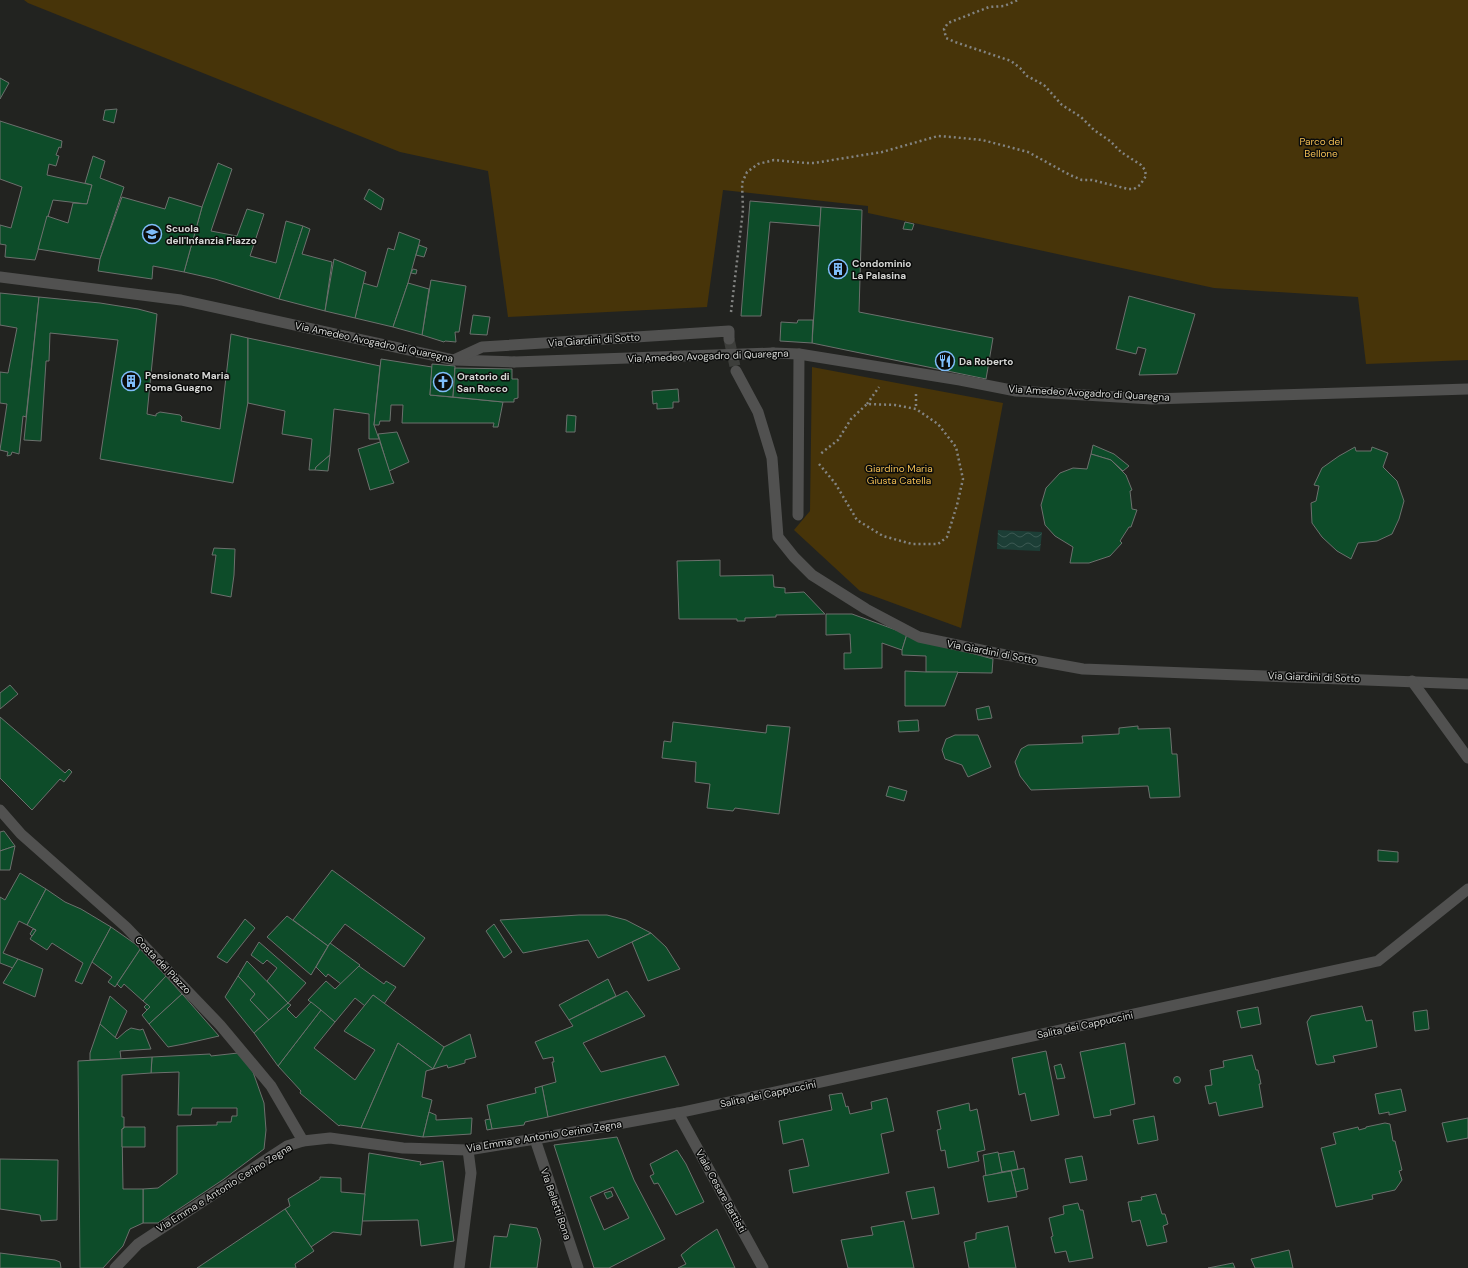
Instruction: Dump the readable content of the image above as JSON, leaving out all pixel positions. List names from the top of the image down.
{
  "streets": {
    "street": [
      "Via Giardini di Sotto",
      "Via Amedeo Avogadro di Quaregna",
      "Costa del Piazzo",
      "Salita dei Cappuccini",
      "Via Emma e Antonio Cerino Zegna",
      "Viale Cesare Battisti",
      "Via Belletti Bona"
    ]
  },
  "crossings": [
    ["Via Giardini di Sotto", "Via Amedeo Avogadro di Quaregna"],
    ["Costa del Piazzo", "Via Emma e Antonio Cerino Zegna"],
    ["Salita dei Cappuccini", "Via Emma e Antonio Cerino Zegna"],
    ["Salita dei Cappuccini", "Viale Cesare Battisti"],
    ["Via Emma e Antonio Cerino Zegna", "Viale Cesare Battisti"],
    ["Via Emma e Antonio Cerino Zegna", "Via Belletti Bona"]
  ],
  "parks": ["Parco del Bellone", "Giardino Maria Giusta Catella"],
  "places": {
    "school or university": ["Scuola dell'Infanzia Piazzo"],
    "building": ["Condominio La Palasina", "Pensionato Maria Poma Guagno"],
    "restaurant": ["Da Roberto"],
    "church": ["Oratorio di San Rocco"]
  }
}
